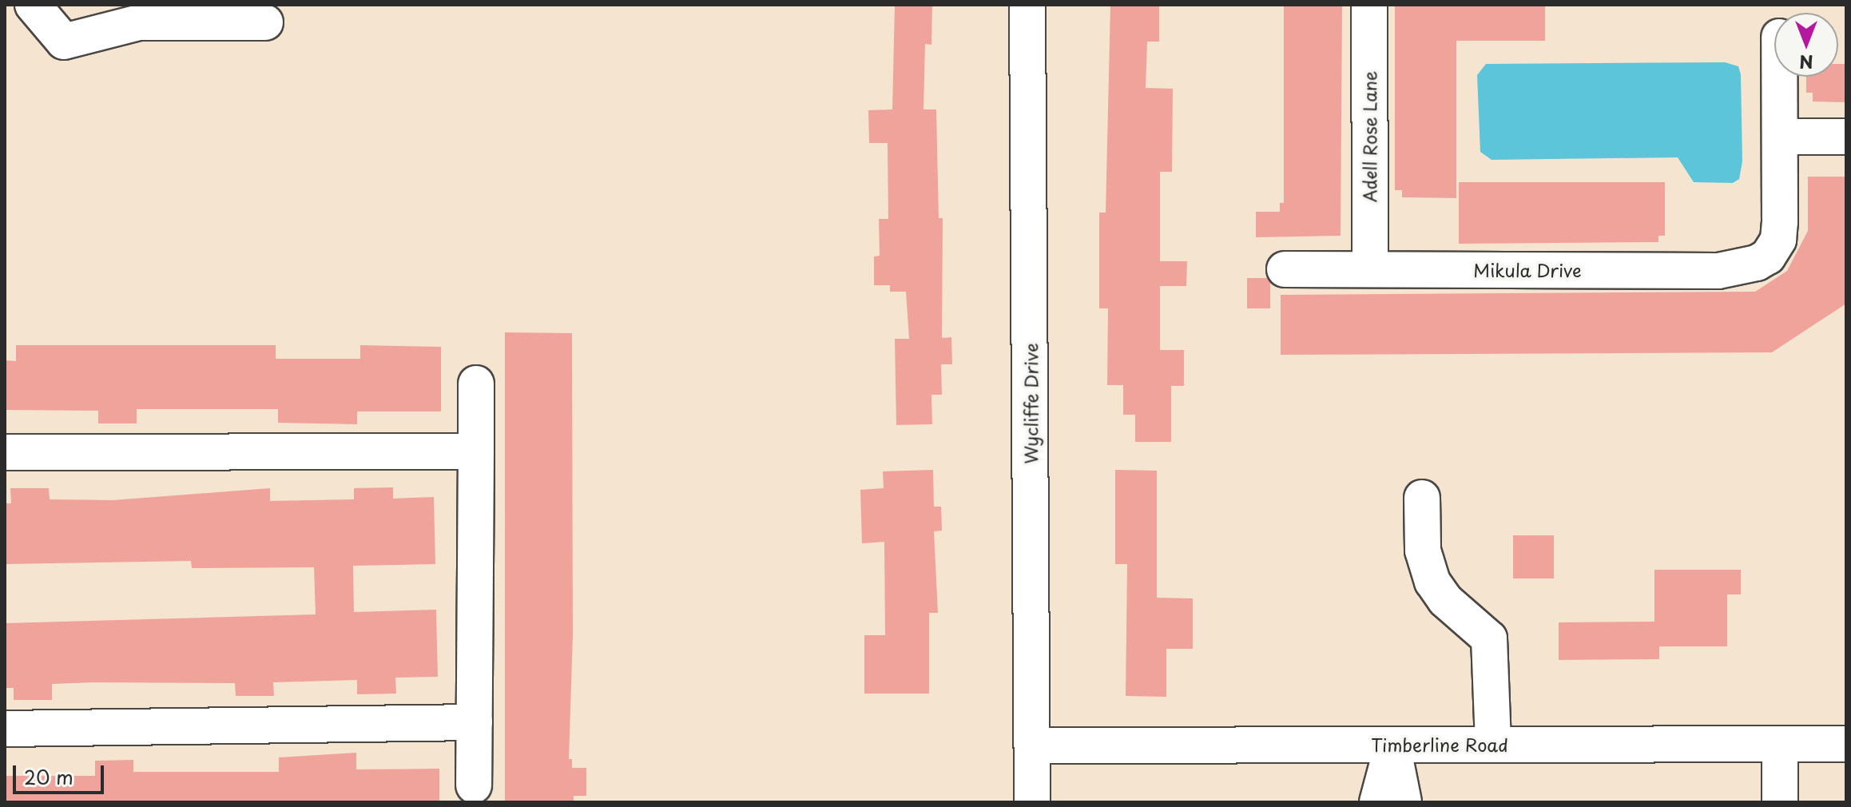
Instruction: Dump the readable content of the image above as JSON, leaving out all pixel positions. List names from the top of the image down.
{
  "streets": {
    "street": [
      "Adell Rose Lane",
      "Mikula Drive",
      "Wycliffe Drive",
      "Timberline Road"
    ]
  },
  "crossings": [
    ["Adell Rose Lane", "Mikula Drive"],
    ["Wycliffe Drive", "Timberline Road"]
  ],
  "scale_bar": "20 m",
  "north": "bottom"
}
